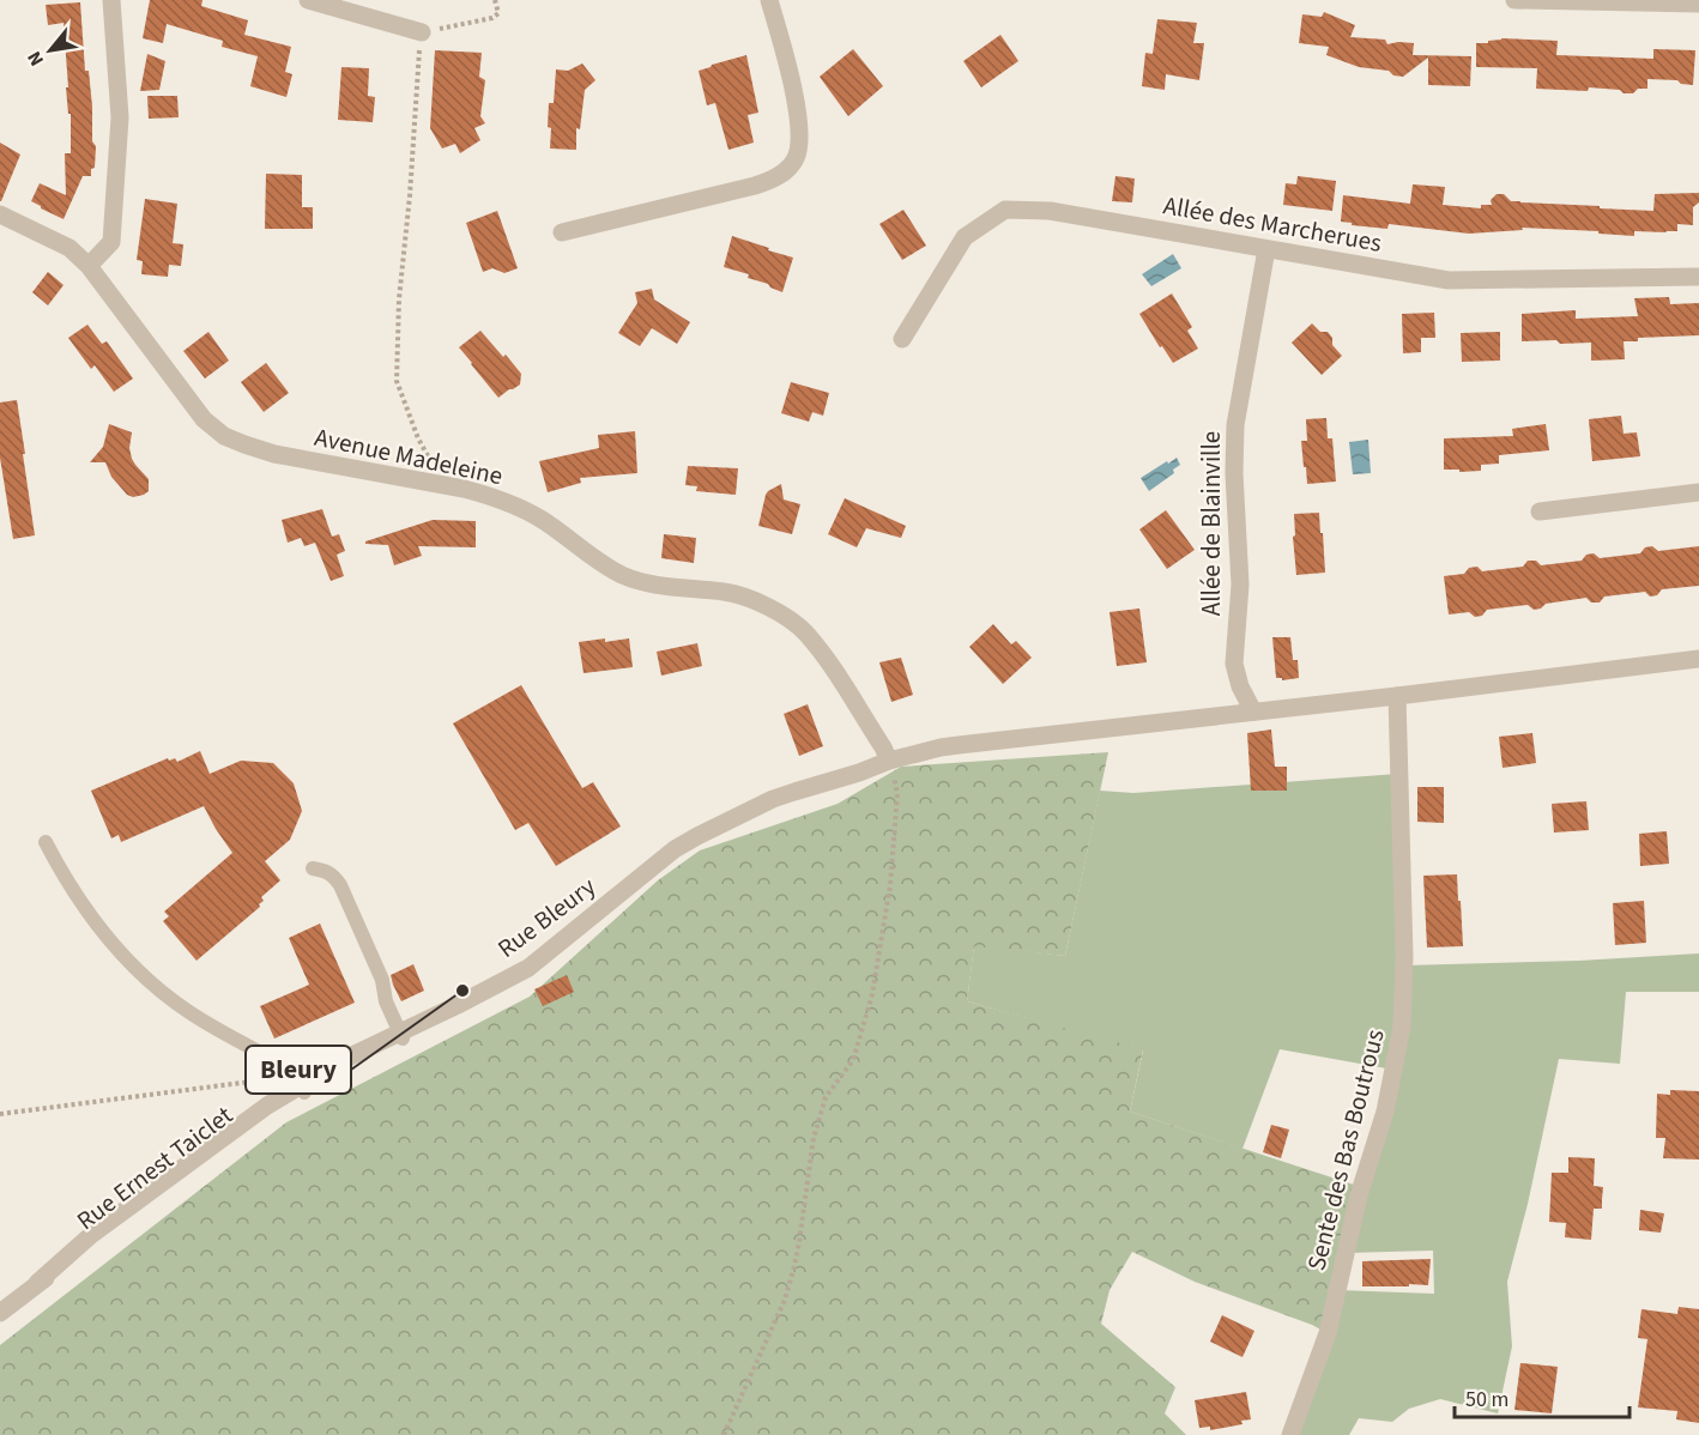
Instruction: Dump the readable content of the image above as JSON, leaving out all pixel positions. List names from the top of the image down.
{
  "streets": {
    "street": [
      "Allée des Marcherues",
      "Avenue Madeleine",
      "Allée de Blainville",
      "Rue Bleury",
      "Sente des Bas Boutrous",
      "Rue Ernest Taiclet"
    ]
  },
  "crossings": [
    ["Allée des Marcherues", "Allée de Blainville"],
    ["Avenue Madeleine", "Rue Bleury"],
    ["Rue Bleury", "Rue Ernest Taiclet"]
  ],
  "places": ["Bleury"],
  "scale_bar": "50 m",
  "north": "bottom left"
}
